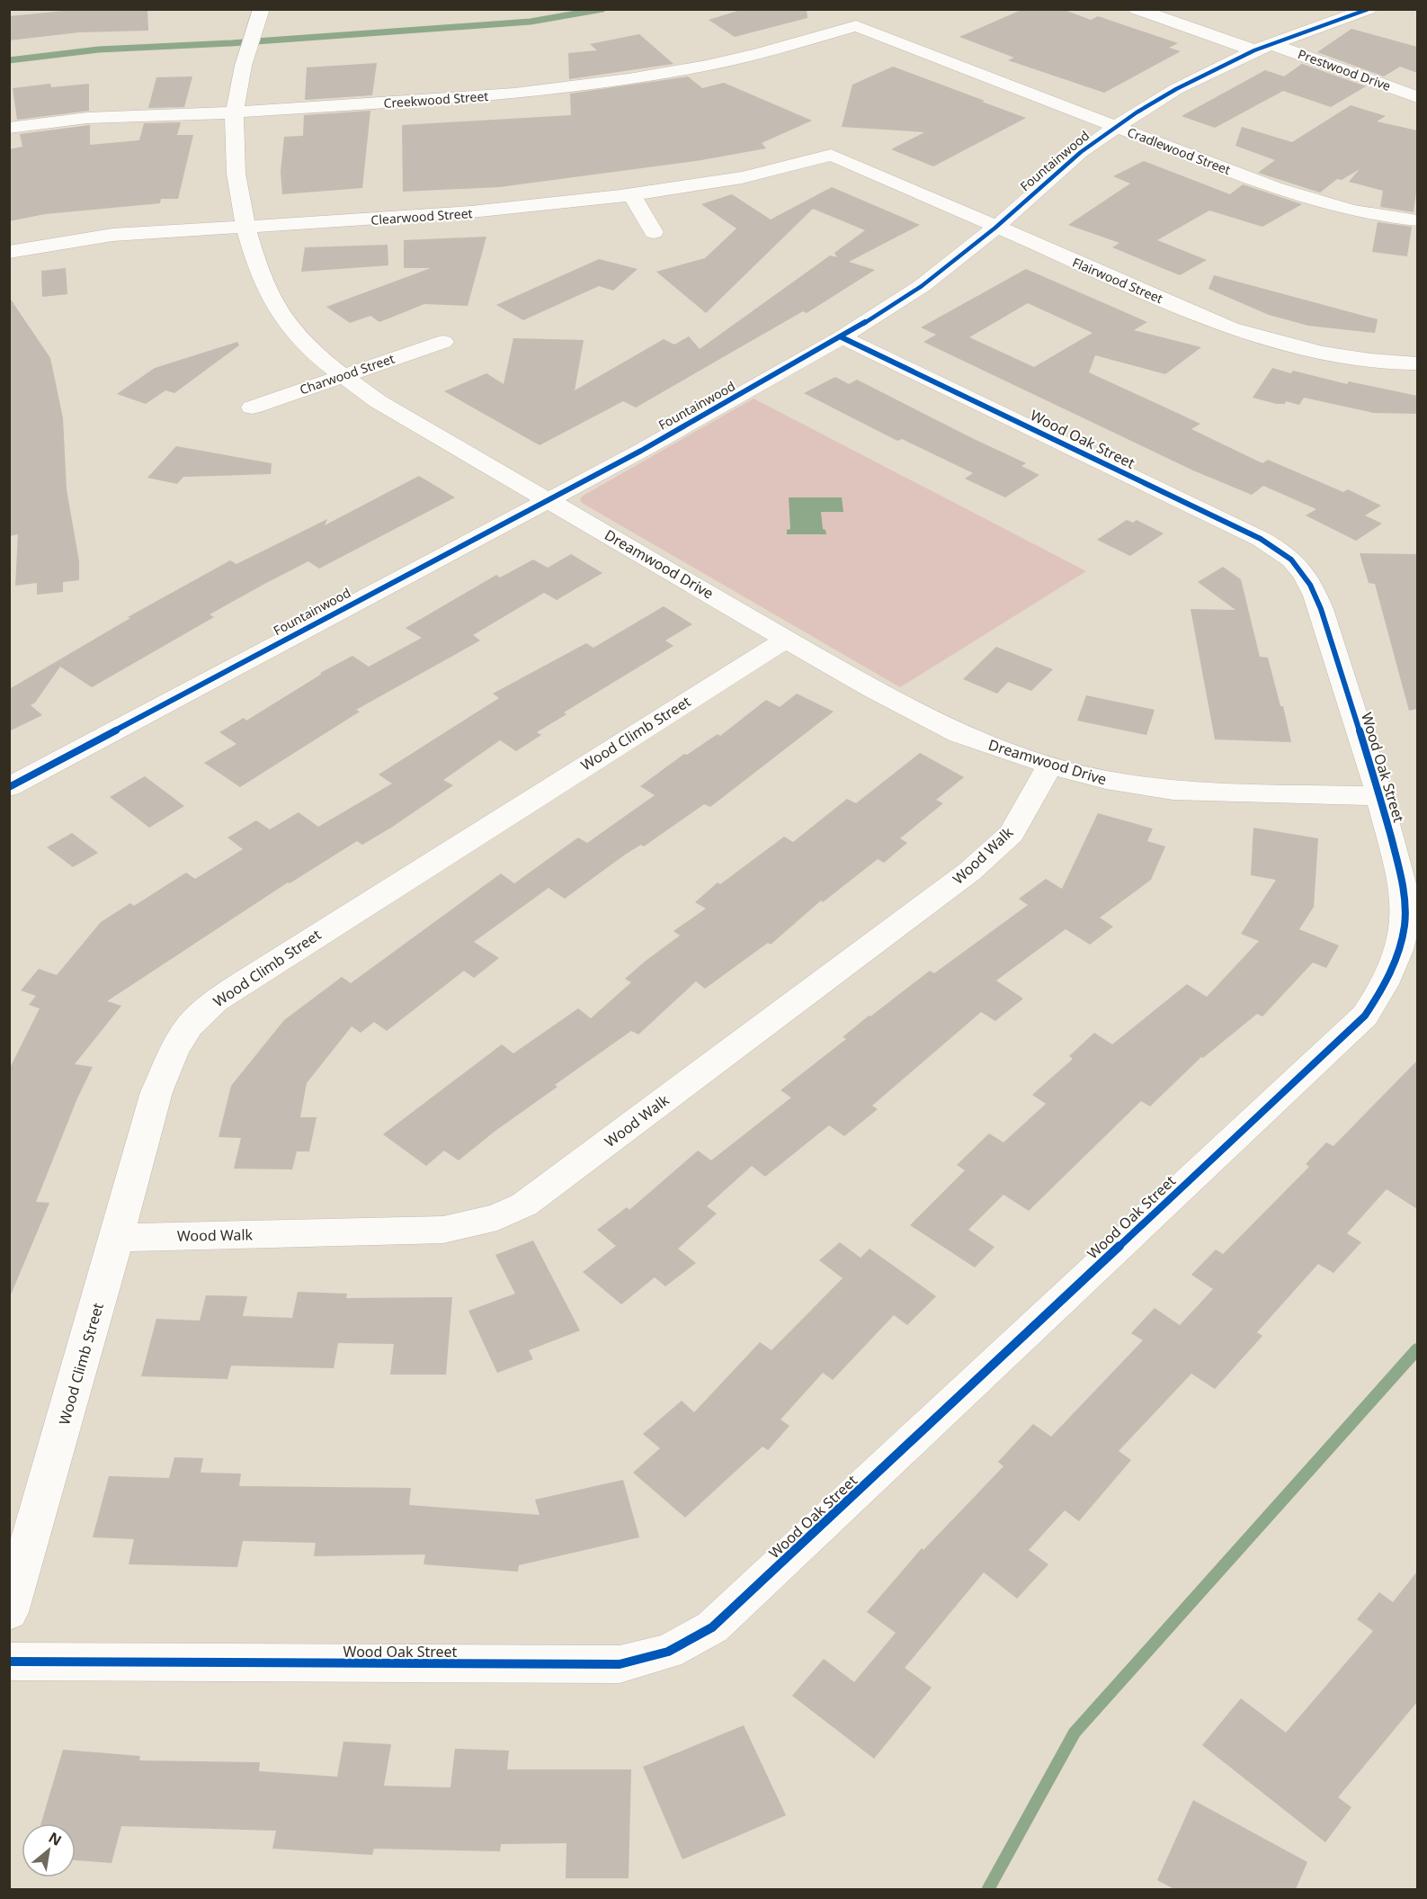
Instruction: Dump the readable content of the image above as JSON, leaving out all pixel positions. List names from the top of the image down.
{
  "streets": {
    "street": [
      "Prestwood Drive",
      "Creekwood Street",
      "Cradlewood Street",
      "Fountainwood",
      "Clearwood Street",
      "Flairwood Street",
      "Charwood Street",
      "Wood Oak Street",
      "Dreamwood Drive",
      "Wood Climb Street",
      "Wood Walk"
    ]
  },
  "crossings": [
    ["Prestwood Drive", "Fountainwood"],
    ["Creekwood Street", "Cradlewood Street"],
    ["Creekwood Street", "Dreamwood Drive"],
    ["Cradlewood Street", "Fountainwood"],
    ["Fountainwood", "Flairwood Street"],
    ["Fountainwood", "Wood Oak Street"],
    ["Fountainwood", "Dreamwood Drive"],
    ["Clearwood Street", "Flairwood Street"],
    ["Clearwood Street", "Dreamwood Drive"],
    ["Charwood Street", "Dreamwood Drive"],
    ["Wood Oak Street", "Dreamwood Drive"],
    ["Dreamwood Drive", "Wood Climb Street"],
    ["Dreamwood Drive", "Wood Walk"],
    ["Wood Climb Street", "Wood Walk"]
  ],
  "north": "top right"
}
